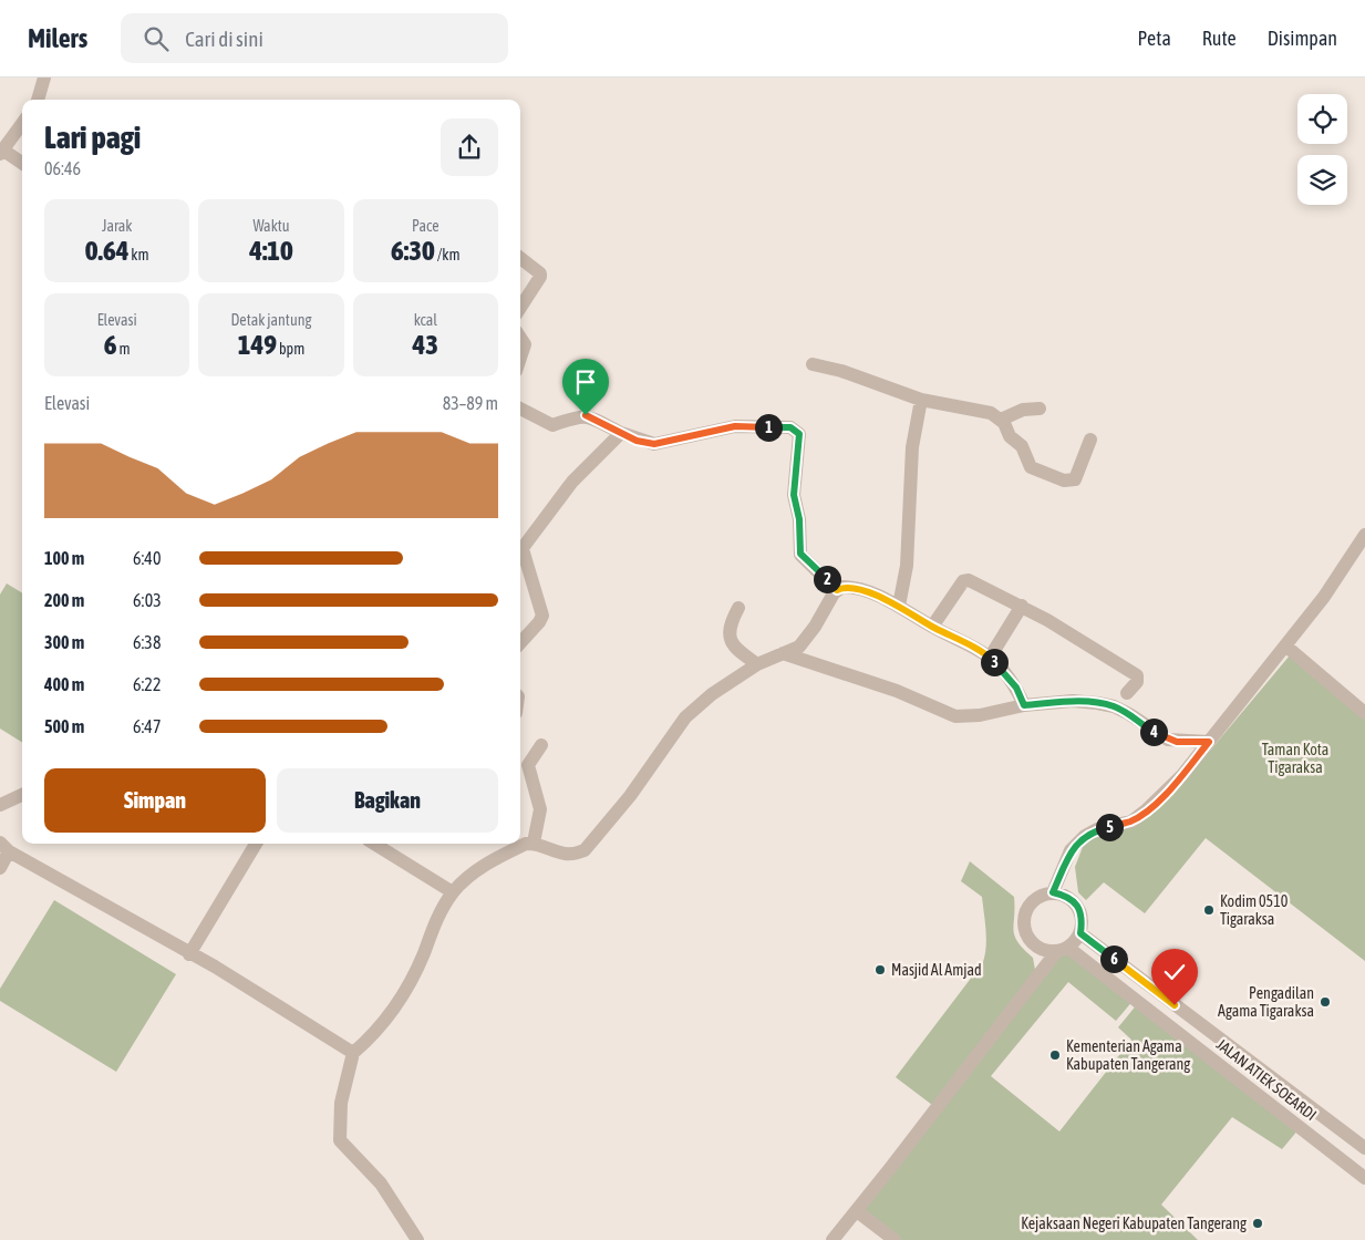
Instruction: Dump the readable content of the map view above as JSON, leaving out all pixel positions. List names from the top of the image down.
{
  "streets": {
    "street": ["JALAN ATIEK SOEARDI"]
  },
  "parks": ["Taman Kota Tigaraksa"],
  "places": [
    "Kodim 0510 Tigaraksa",
    "Masjid Al Amjad",
    "Pengadilan Agama Tigaraksa",
    "Kementerian Agama Kabupaten Tangerang",
    "Kejaksaan Negeri Kabupaten Tangerang"
  ],
  "page": {
    "header": "Milers",
    "search": "Cari di sini",
    "nav": ["Peta", "Rute", "Disimpan"],
    "heading": ["Lari pagi", "06:46"],
    "stats": [
      ["Jarak", "0.64 km"],
      ["Waktu", "4:10"],
      ["Pace", "6:30 /km"],
      ["Elevasi", "6 m"],
      ["Detak jantung", "149 bpm"],
      ["kcal", "43"]
    ],
    "chart": ["Elevasi", "83–89 m"],
    "pins": [
      "1",
      "2",
      "3",
      "4",
      "5",
      "6"
    ],
    "list": [
      {
        "name": "100 m",
        "note": "6:40"
      },
      {
        "name": "200 m",
        "note": "6:03"
      },
      {
        "name": "300 m",
        "note": "6:38"
      },
      {
        "name": "400 m",
        "note": "6:22"
      },
      {
        "name": "500 m",
        "note": "6:47"
      }
    ],
    "buttons": ["Simpan", "Bagikan"]
  }
}
